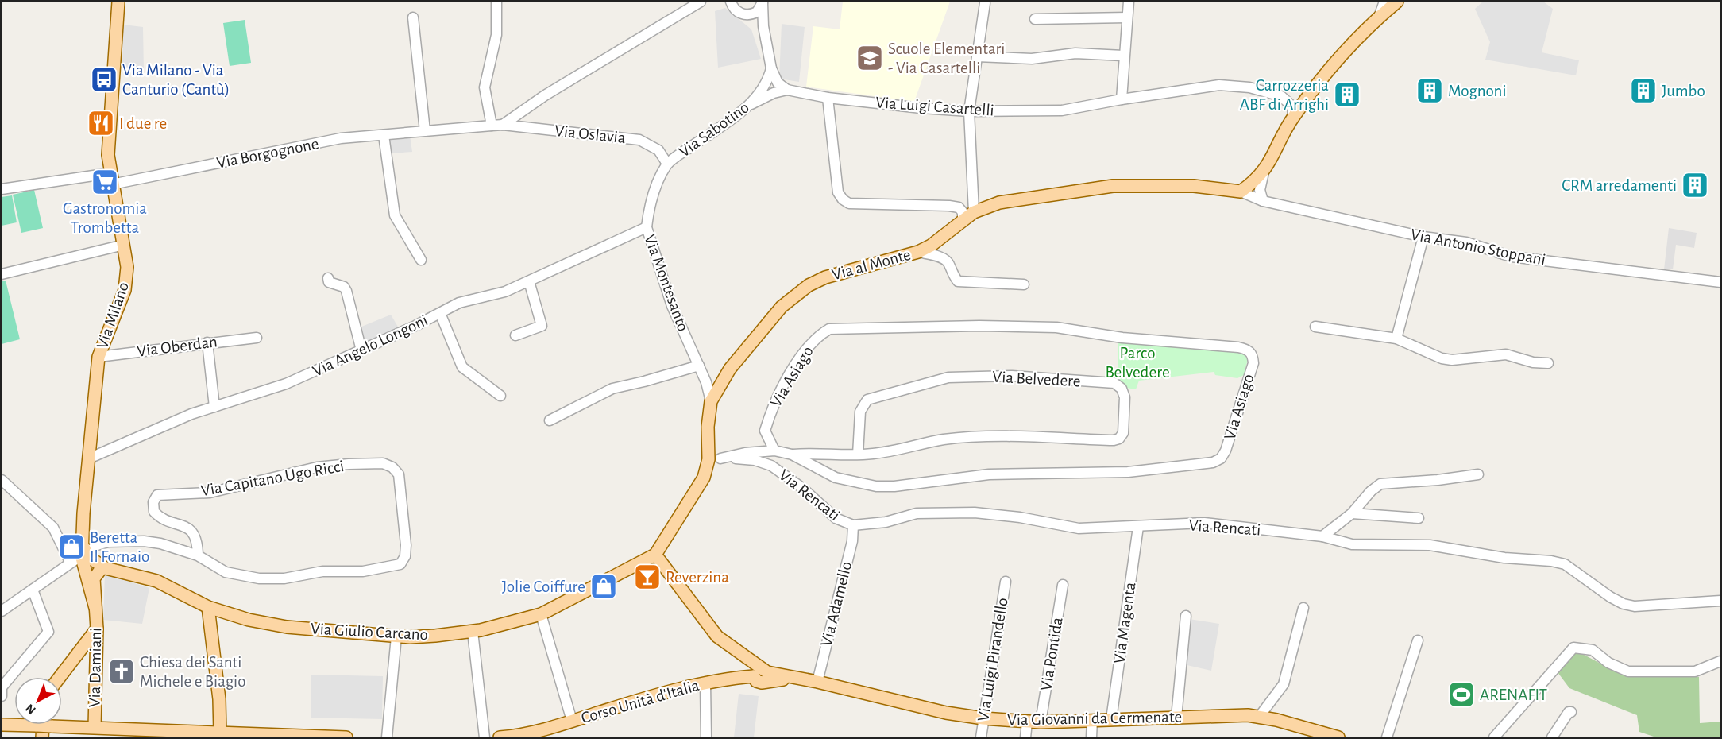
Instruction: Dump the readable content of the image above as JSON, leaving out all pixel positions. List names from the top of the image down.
{
  "streets": {
    "main road": [
      "Via al Monte",
      "Via Milano",
      "Via Giulio Carcano",
      "Via Damiani",
      "Corso Unità d'Italia",
      "Via Giovanni da Cermenate"
    ],
    "street": [
      "Via Luigi Casartelli",
      "Via Sabotino",
      "Via Oslavia",
      "Via Borgognone",
      "Via Antonio Stoppani",
      "Via Montesanto",
      "Via Angelo Longoni",
      "Via Oberdan",
      "Via Asiago",
      "Via Belvedere",
      "Via Capitano Ugo Ricci",
      "Via Rencati",
      "Via Adamello",
      "Via Magenta",
      "Via Pontida",
      "Via Luigi Pirandello"
    ]
  },
  "crossings": [
    ["Via Luigi Casartelli", "Via Sabotino"],
    ["Via Sabotino", "Via Oslavia"],
    ["Via Sabotino", "Via Montesanto"],
    ["Via Oslavia", "Via Borgognone"],
    ["Via Oslavia", "Via Montesanto"],
    ["Via Borgognone", "Via Milano"],
    ["Via Antonio Stoppani", "Via al Monte"],
    ["Via al Monte", "Via Montesanto"],
    ["Via al Monte", "Via Rencati"],
    ["Via al Monte", "Via Giulio Carcano"],
    ["Via al Monte", "Via Giovanni da Cermenate"],
    ["Via Montesanto", "Via Angelo Longoni"],
    ["Via Milano", "Via Angelo Longoni"],
    ["Via Milano", "Via Oberdan"],
    ["Via Milano", "Via Capitano Ugo Ricci"],
    ["Via Milano", "Via Damiani"],
    ["Via Asiago", "Via Belvedere"],
    ["Via Rencati", "Via Adamello"],
    ["Via Rencati", "Via Magenta"],
    ["Via Adamello", "Via Giovanni da Cermenate"],
    ["Via Magenta", "Via Giovanni da Cermenate"],
    ["Via Giulio Carcano", "Via Giovanni da Cermenate"],
    ["Via Pontida", "Via Giovanni da Cermenate"],
    ["Via Luigi Pirandello", "Via Giovanni da Cermenate"],
    ["Corso Unità d'Italia", "Via Giovanni da Cermenate"]
  ],
  "parks": ["Parco Belvedere"],
  "places": {
    "school or university": ["Scuole Elementari - Via Casartelli"],
    "bus stop": ["Via Milano - Via Canturio (Cantù)"],
    "building": [
      "Mognoni",
      "Jumbo",
      "Carrozzeria ABF di Arrighi",
      "CRM arredamenti"
    ],
    "restaurant": ["I due re"],
    "supermarket": ["Gastronomia Trombetta"],
    "shop": ["Beretta Il Fornaio", "Jolie Coiffure"],
    "bar": ["Reverzina"],
    "church": ["Chiesa dei Santi Michele e Biagio"],
    "sports": ["ARENAFIT"]
  },
  "north": "bottom left"
}
